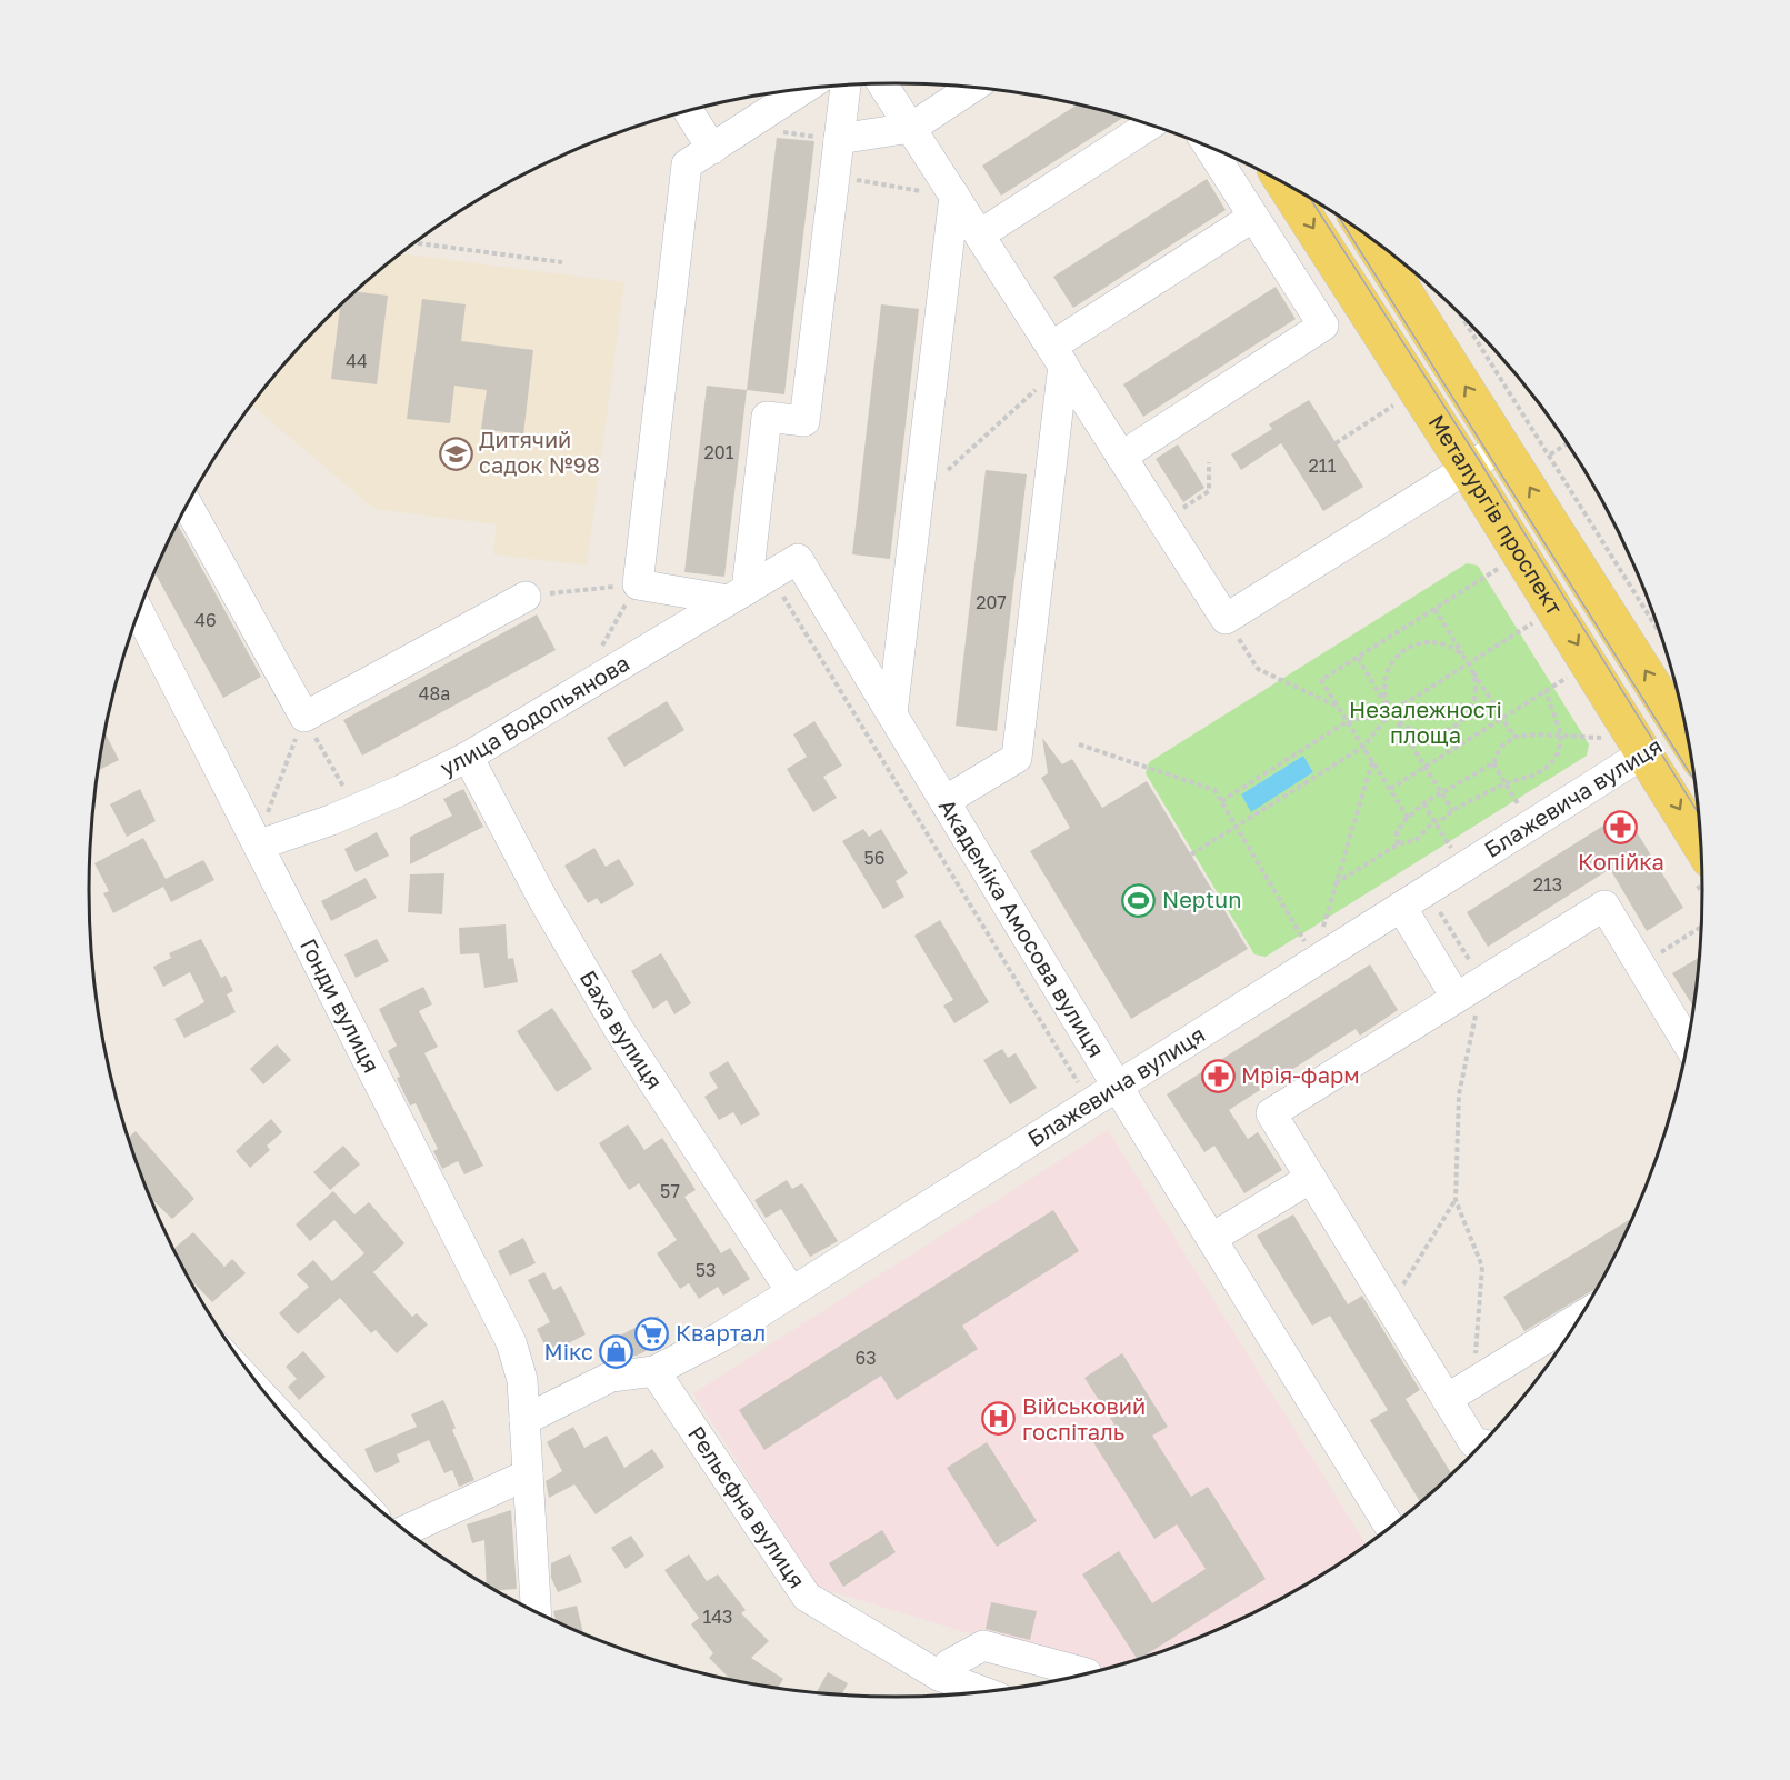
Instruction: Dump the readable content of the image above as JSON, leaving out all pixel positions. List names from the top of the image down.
{
  "streets": {
    "main road": ["Металургів проспект", "Блажевича вулиця"],
    "street": [
      "улица Водопьянова",
      "Академіка Амосова вулиця",
      "Гонди вулиця",
      "Баха вулиця",
      "Рельєфна вулиця"
    ]
  },
  "crossings": [
    ["Металургів проспект", "Блажевича вулиця"],
    ["улица Водопьянова", "Академіка Амосова вулиця"],
    ["улица Водопьянова", "Гонди вулиця"],
    ["улица Водопьянова", "Баха вулиця"],
    ["Блажевича вулиця", "Академіка Амосова вулиця"],
    ["Блажевича вулиця", "Гонди вулиця"],
    ["Блажевича вулиця", "Баха вулиця"],
    ["Блажевича вулиця", "Рельєфна вулиця"]
  ],
  "parks": ["Незалежності площа"],
  "places": {
    "school or university": ["Дитячий садок №98"],
    "pharmacy": ["Копійка", "Мрія-фарм"],
    "sports": ["Neptun"],
    "supermarket": ["Квартал"],
    "shop": ["Мікс"],
    "hospital": ["Військовий госпіталь"]
  },
  "house_numbers": [
    "44",
    "201",
    "211",
    "207",
    "46",
    "48а",
    "56",
    "213",
    "57",
    "53",
    "63",
    "143"
  ]
}
